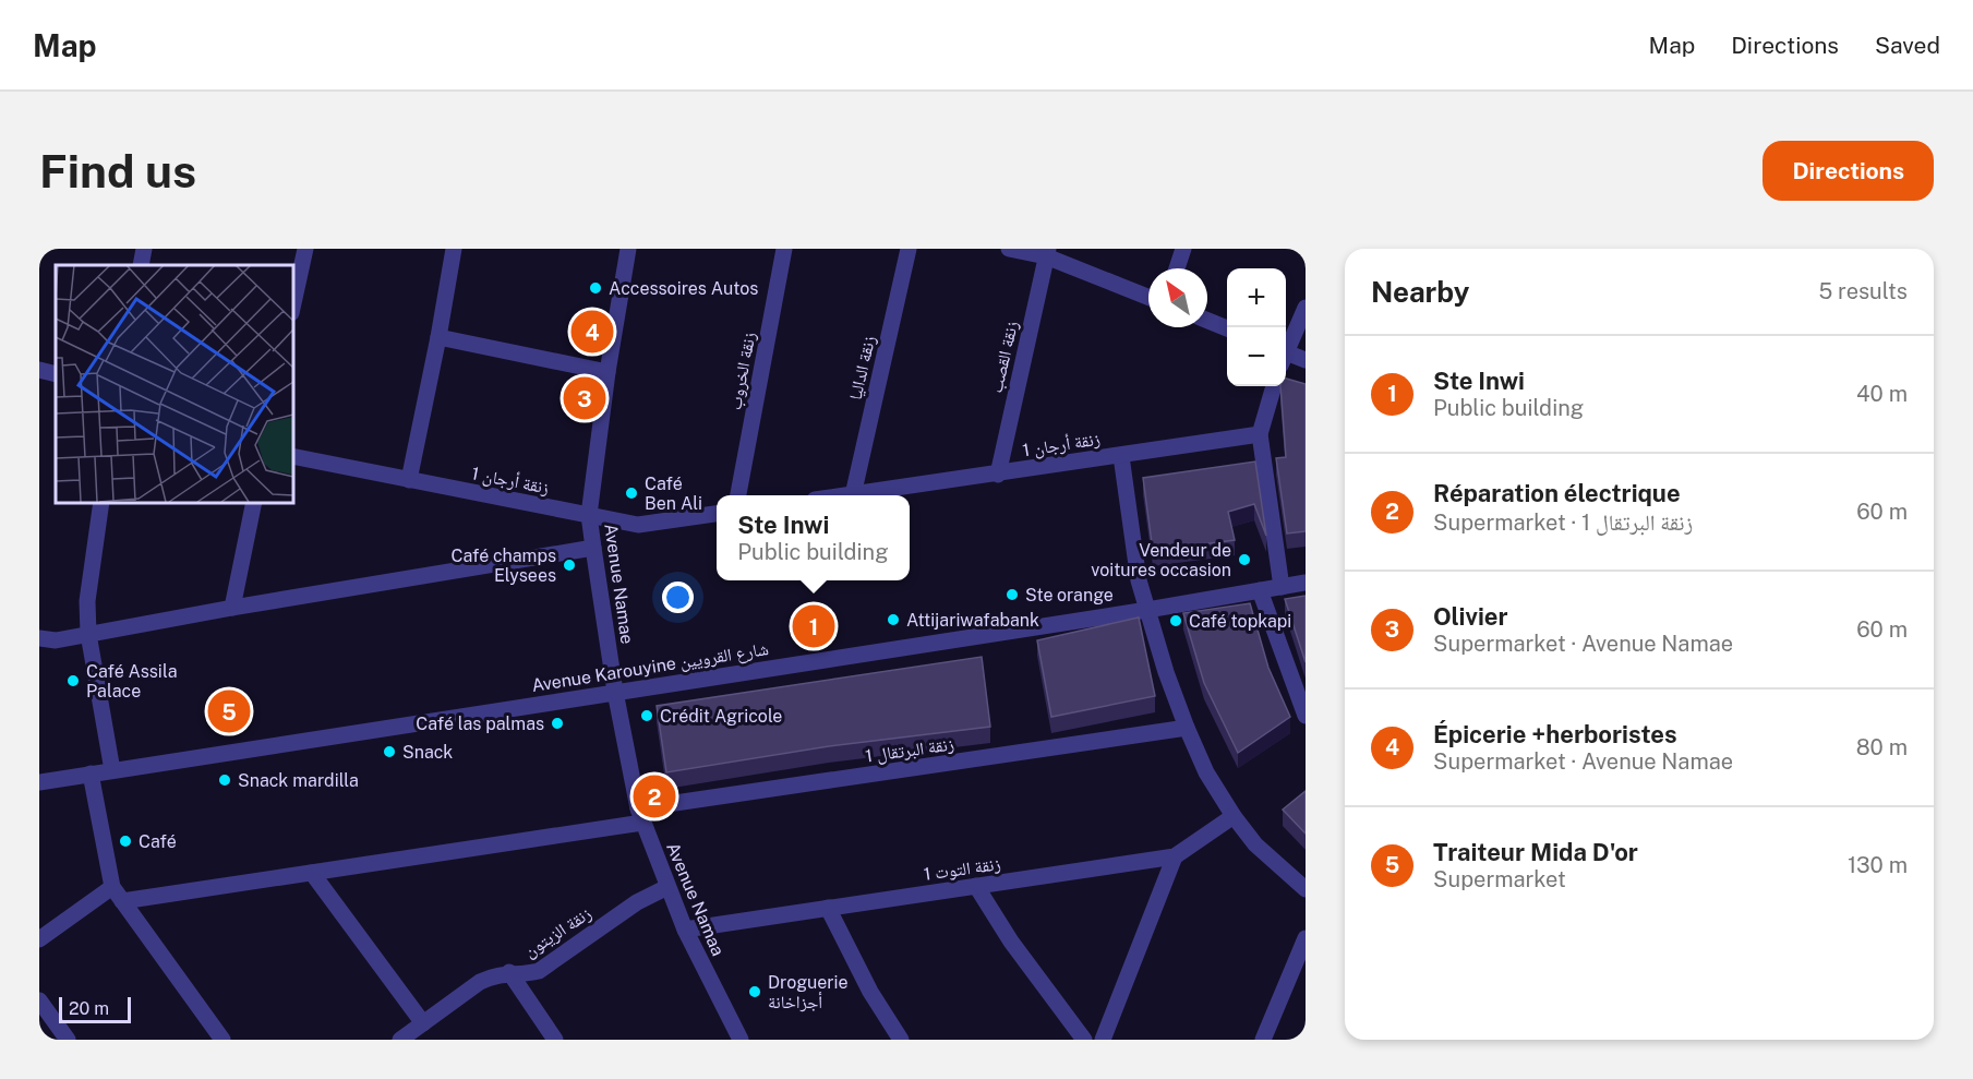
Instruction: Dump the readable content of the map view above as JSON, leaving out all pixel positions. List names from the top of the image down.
{
  "streets": {
    "street": [
      "زنقة القصب",
      "زنقة الداليا",
      "زنقة الخروب",
      "زنقة أرجان 1",
      "Avenue Namae",
      "Avenue Karouyine شارع القرويين",
      "زنقة البرتقال 1",
      "زنقة التوت 1",
      "Avenue Namaa",
      "زنقة الزيتون"
    ]
  },
  "crossings": [
    ["زنقة القصب", "زنقة أرجان 1"],
    ["زنقة الداليا", "زنقة أرجان 1"],
    ["زنقة أرجان 1", "Avenue Namae"],
    ["Avenue Namae", "Avenue Karouyine شارع القرويين"],
    ["Avenue Namae", "Avenue Namaa"],
    ["Avenue Karouyine شارع القرويين", "Avenue Namaa"],
    ["زنقة البرتقال 1", "Avenue Namaa"],
    ["زنقة التوت 1", "Avenue Namaa"],
    ["Avenue Namaa", "زنقة الزيتون"]
  ],
  "places": [
    "Accessoires Autos",
    "Café Ben Ali",
    "Vendeur de voitures occasion",
    "Café champs Elysees",
    "Ste orange",
    "Attijariwafabank",
    "Café topkapi",
    "Café Assila Palace",
    "Crédit Agricole",
    "Café las palmas",
    "Snack",
    "Snack mardilla",
    "Café",
    "Droguerie أجزاخانة"
  ],
  "scale_bar": "20 m",
  "north": "top left",
  "page": {
    "header": "Map",
    "nav": ["Map", "Directions", "Saved"],
    "buttons": "Directions",
    "title": "Find us",
    "heading": ["Nearby", "5 results"],
    "map_buttons": ["+", "−"],
    "pins": [
      "4",
      "3",
      "1",
      "5",
      "2"
    ],
    "list": [
      {
        "mark": "1",
        "name": "Ste Inwi",
        "note": "Public building",
        "value": "40 m"
      },
      {
        "mark": "2",
        "name": "Réparation électrique",
        "note": "Supermarket · زنقة البرتقال 1",
        "value": "60 m"
      },
      {
        "mark": "3",
        "name": "Olivier",
        "note": "Supermarket · Avenue Namae",
        "value": "60 m"
      },
      {
        "mark": "4",
        "name": "Épicerie +herboristes",
        "note": "Supermarket · Avenue Namae",
        "value": "80 m"
      },
      {
        "mark": "5",
        "name": "Traiteur Mida D'or",
        "note": "Supermarket",
        "value": "130 m"
      }
    ],
    "popup": ["Ste Inwi", "Public building"],
    "scale": "20 m"
  }
}
